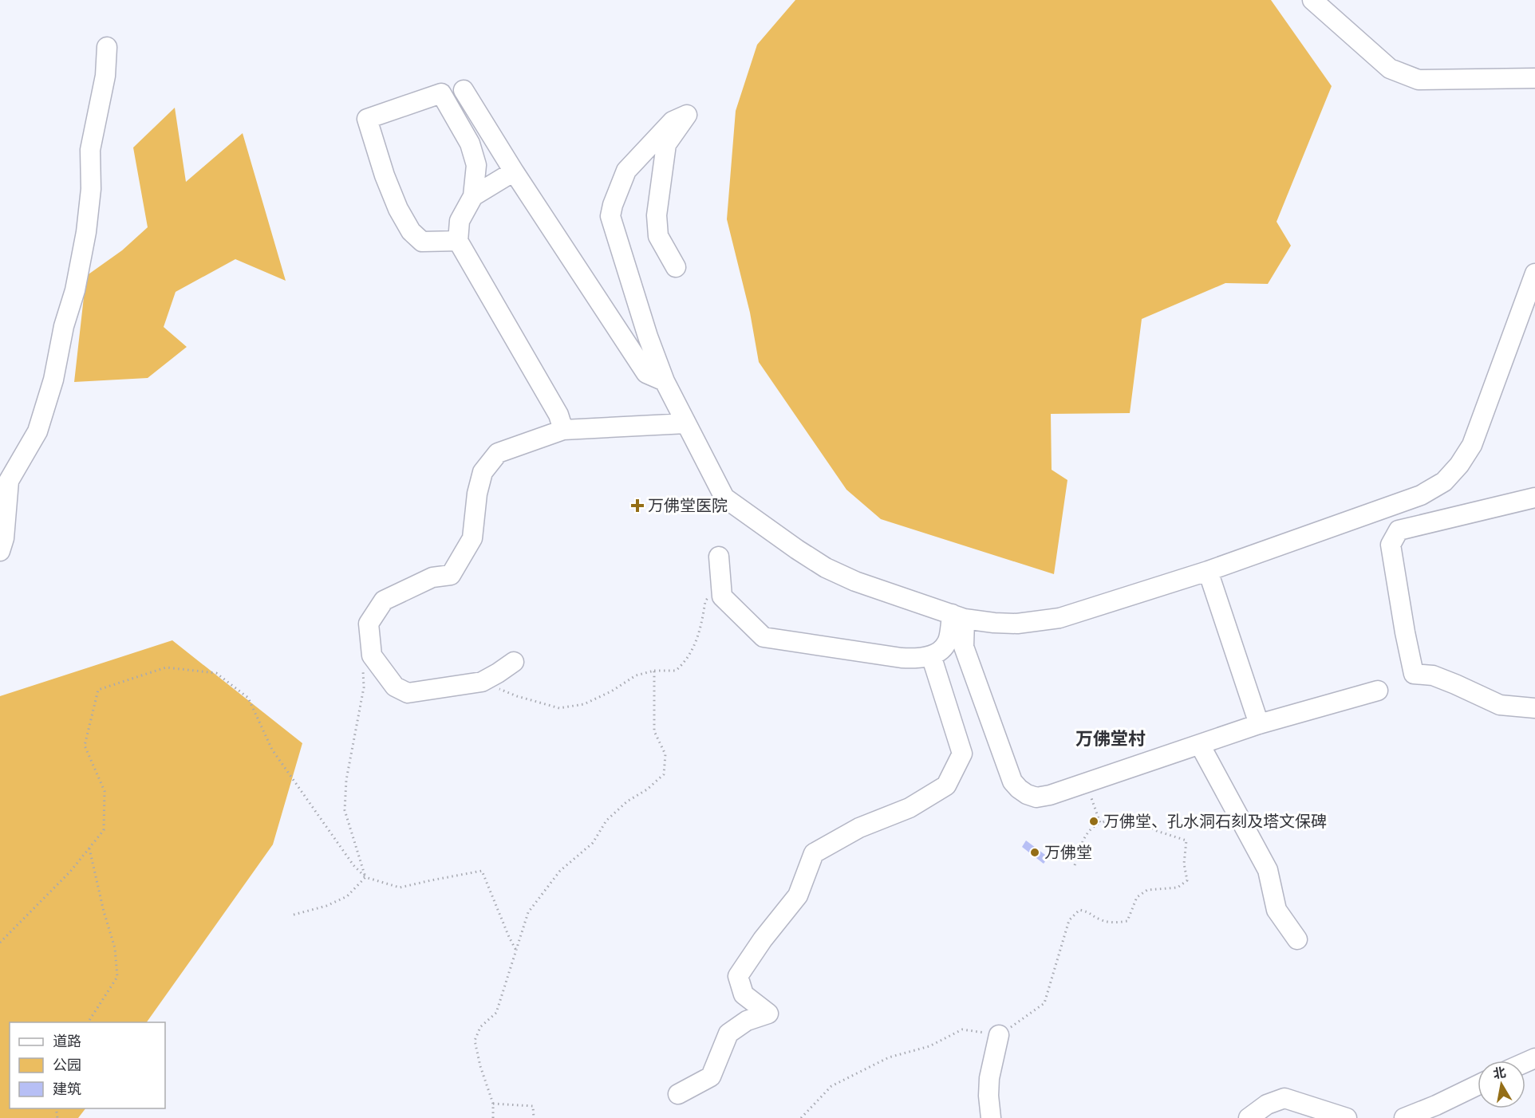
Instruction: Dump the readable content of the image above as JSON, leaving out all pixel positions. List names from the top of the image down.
{
  "districts": ["万佛堂村"],
  "places": {
    "health": ["万佛堂医院"],
    "other": ["万佛堂、孔水洞石刻及塔文保碑", "万佛堂"]
  },
  "legend": ["道路", "公园", "建筑"],
  "north": "top"
}
